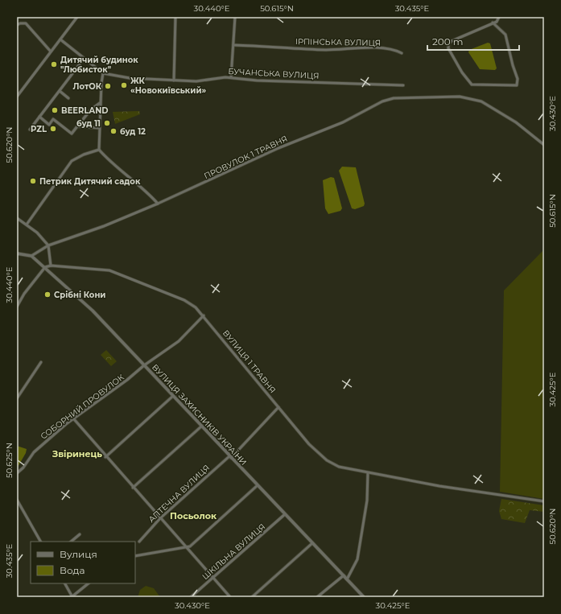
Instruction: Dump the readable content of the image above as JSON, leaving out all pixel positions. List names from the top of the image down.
{
  "streets": {
    "street": [
      "ІРПІНСЬКА ВУЛИЦЯ",
      "БУЧАНСЬКА ВУЛИЦЯ",
      "ПРОВУЛОК 1 ТРАВНЯ",
      "ВУЛИЦЯ 1 ТРАВНЯ",
      "СОБОРНИЙ ПРОВУЛОК",
      "ВУЛИЦЯ ЗАХИСНИКІВ УКРАЇНИ",
      "АПТЕЧНА ВУЛИЦЯ",
      "ШКІЛЬНА ВУЛИЦЯ"
    ]
  },
  "crossings": [
    ["ПРОВУЛОК 1 ТРАВНЯ", "ВУЛИЦЯ ЗАХИСНИКІВ УКРАЇНИ"],
    ["ВУЛИЦЯ 1 ТРАВНЯ", "СОБОРНИЙ ПРОВУЛОК"],
    ["ВУЛИЦЯ 1 ТРАВНЯ", "ВУЛИЦЯ ЗАХИСНИКІВ УКРАЇНИ"],
    ["ВУЛИЦЯ 1 ТРАВНЯ", "АПТЕЧНА ВУЛИЦЯ"],
    ["СОБОРНИЙ ПРОВУЛОК", "ВУЛИЦЯ ЗАХИСНИКІВ УКРАЇНИ"],
    ["ВУЛИЦЯ ЗАХИСНИКІВ УКРАЇНИ", "АПТЕЧНА ВУЛИЦЯ"],
    ["ВУЛИЦЯ ЗАХИСНИКІВ УКРАЇНИ", "ШКІЛЬНА ВУЛИЦЯ"]
  ],
  "districts": ["Звіринець", "Посьолок"],
  "places": [
    "Дитячий будинок \"Любисток\"",
    "ЖК «Новокиївський»",
    "ЛотОК",
    "BEERLAND",
    "буд 11",
    "PZL",
    "буд 12",
    "Петрик Дитячий садок",
    "Срібні Кони"
  ],
  "legend": ["Вулиця", "Вода"],
  "scale_bar": "200 m",
  "coordinates": [
    "30.440°E",
    "50.615°N",
    "30.435°E",
    "30.430°E",
    "50.620°N",
    "30.425°E",
    "50.625°N"
  ]
}
